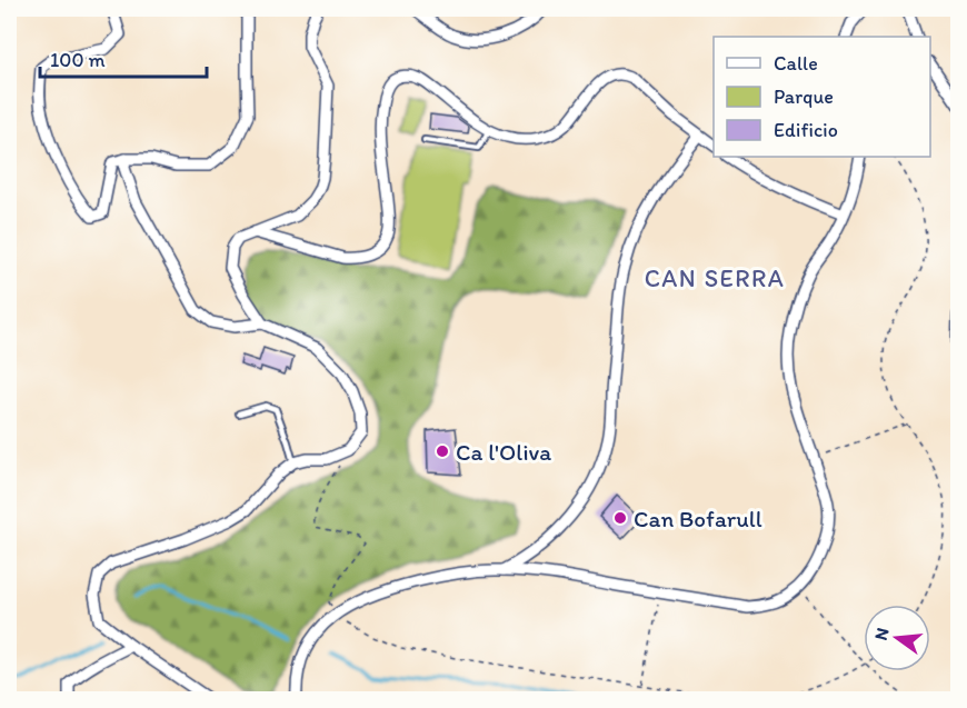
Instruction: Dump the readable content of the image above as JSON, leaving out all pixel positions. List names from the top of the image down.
{
  "districts": ["CAN SERRA"],
  "places": ["Ca l'Oliva", "Can Bofarull"],
  "legend": ["Calle", "Parque", "Edificio"],
  "scale_bar": "100 m",
  "north": "left"
}
